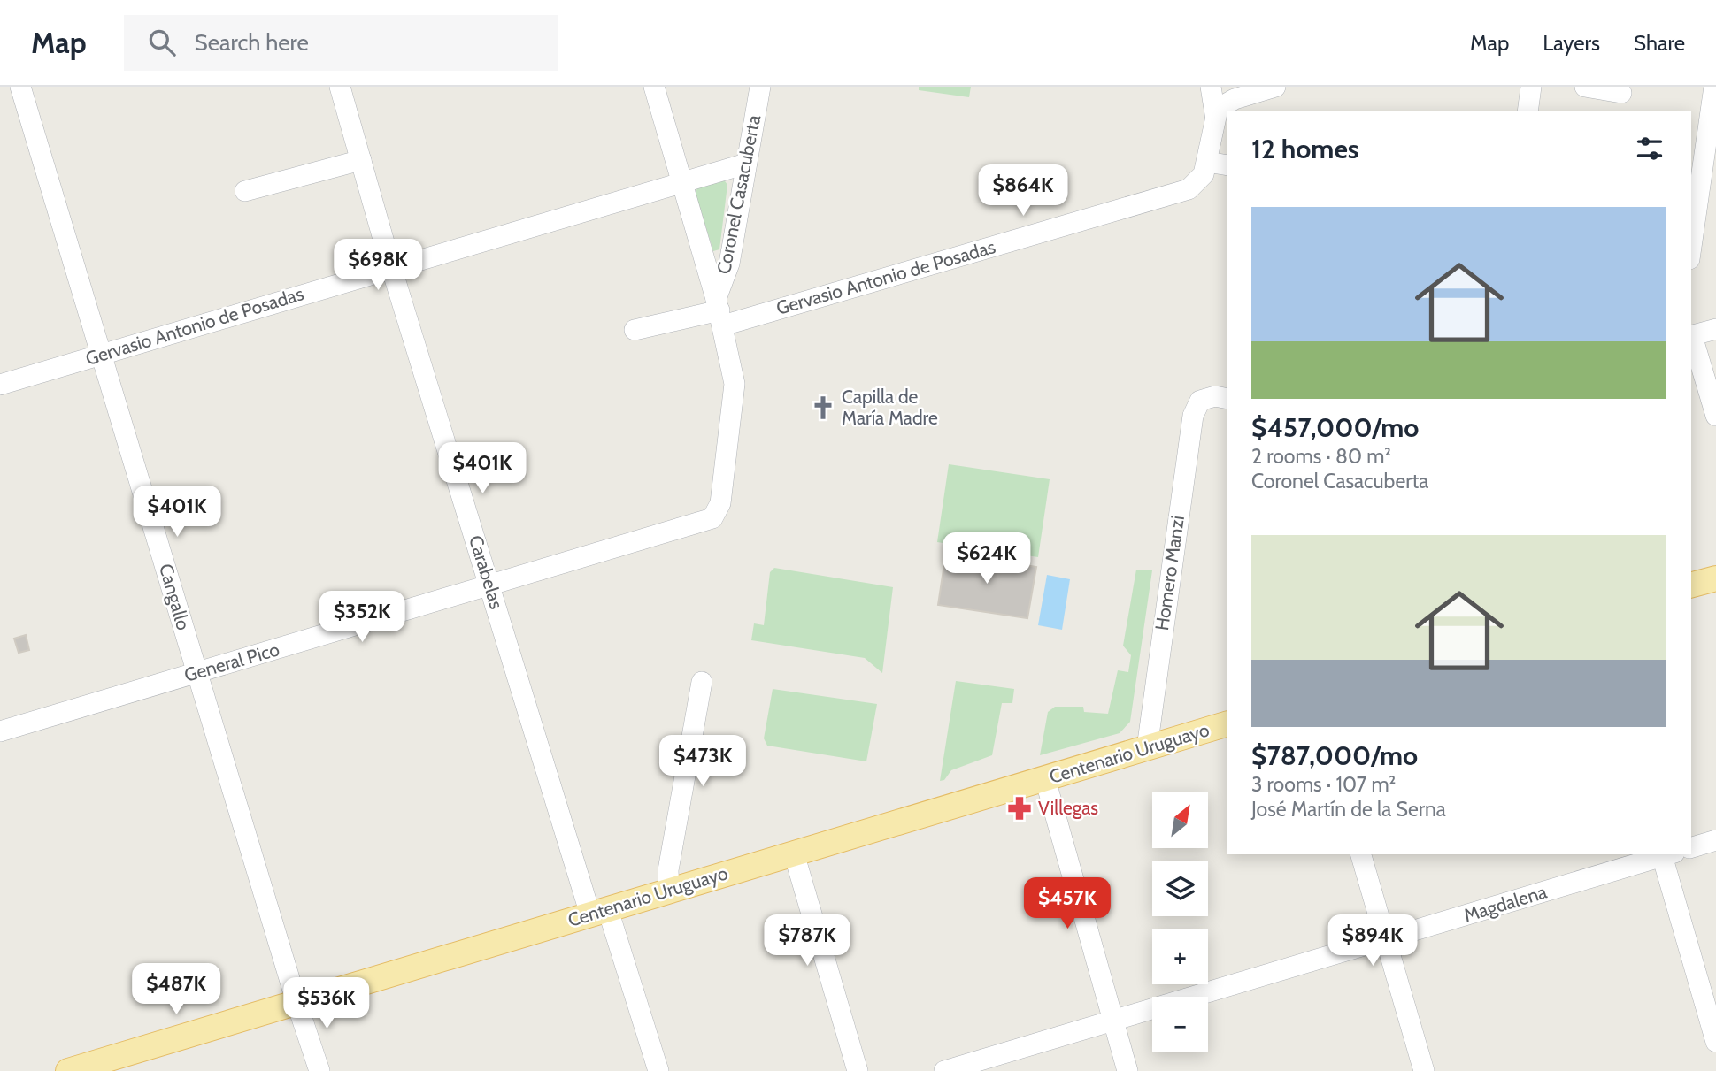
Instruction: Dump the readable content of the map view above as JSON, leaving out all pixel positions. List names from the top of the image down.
{
  "streets": {
    "main road": ["Centenario Uruguayo"],
    "street": [
      "Coronel Casacuberta",
      "Gervasio Antonio de Posadas",
      "Carabelas",
      "Homero Manzi",
      "Cangallo",
      "General Pico",
      "Magdalena"
    ]
  },
  "crossings": [
    ["Coronel Casacuberta", "Gervasio Antonio de Posadas"],
    ["Coronel Casacuberta", "General Pico"],
    ["Gervasio Antonio de Posadas", "Carabelas"],
    ["Gervasio Antonio de Posadas", "Cangallo"],
    ["Gervasio Antonio de Posadas", "General Pico"],
    ["Carabelas", "General Pico"],
    ["Carabelas", "Centenario Uruguayo"],
    ["Homero Manzi", "Centenario Uruguayo"],
    ["Cangallo", "General Pico"],
    ["Cangallo", "Centenario Uruguayo"]
  ],
  "places": {
    "church": ["Capilla de María Madre"],
    "pharmacy": ["Villegas"]
  },
  "north": "top right",
  "page": {
    "header": "Map",
    "search": "Search here",
    "nav": ["Map", "Layers", "Share"],
    "heading": "12 homes",
    "price": [
      "$864K",
      "$698K",
      "$401K",
      "$401K",
      "$624K",
      "$352K",
      "$473K",
      "$457K",
      "$787K",
      "$894K",
      "$487K",
      "$536K"
    ],
    "list": [
      {
        "name": "$457,000/mo",
        "note": "2 rooms · 80 m² · Coronel Casacuberta"
      },
      {
        "name": "$787,000/mo",
        "note": "3 rooms · 107 m² · José Martín de la Serna"
      }
    ],
    "map_buttons": ["+", "−"]
  }
}
